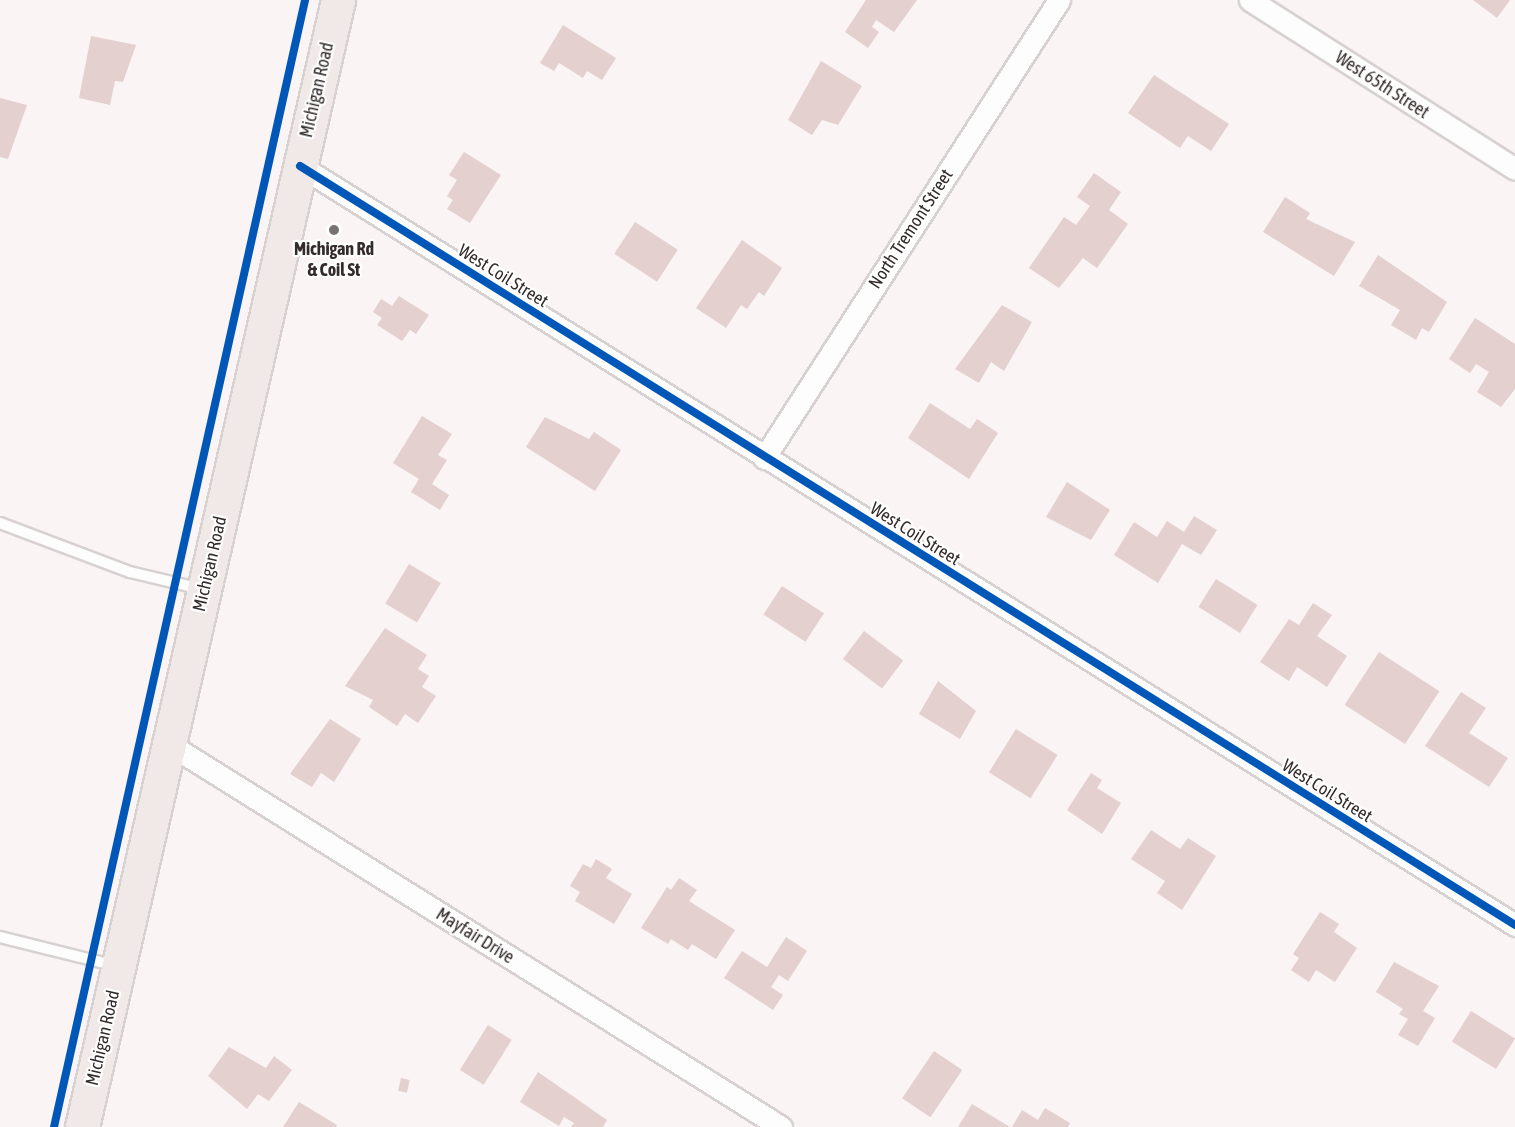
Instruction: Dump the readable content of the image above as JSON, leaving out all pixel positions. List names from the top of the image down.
{
  "streets": {
    "main road": ["Michigan Road"],
    "street": [
      "West 65th Street",
      "North Tremont Street",
      "West Coil Street",
      "Mayfair Drive"
    ]
  },
  "crossings": [
    ["Michigan Road", "West Coil Street"],
    ["Michigan Road", "Mayfair Drive"],
    ["North Tremont Street", "West Coil Street"]
  ],
  "places": ["Michigan Rd & Coil St"]
}
